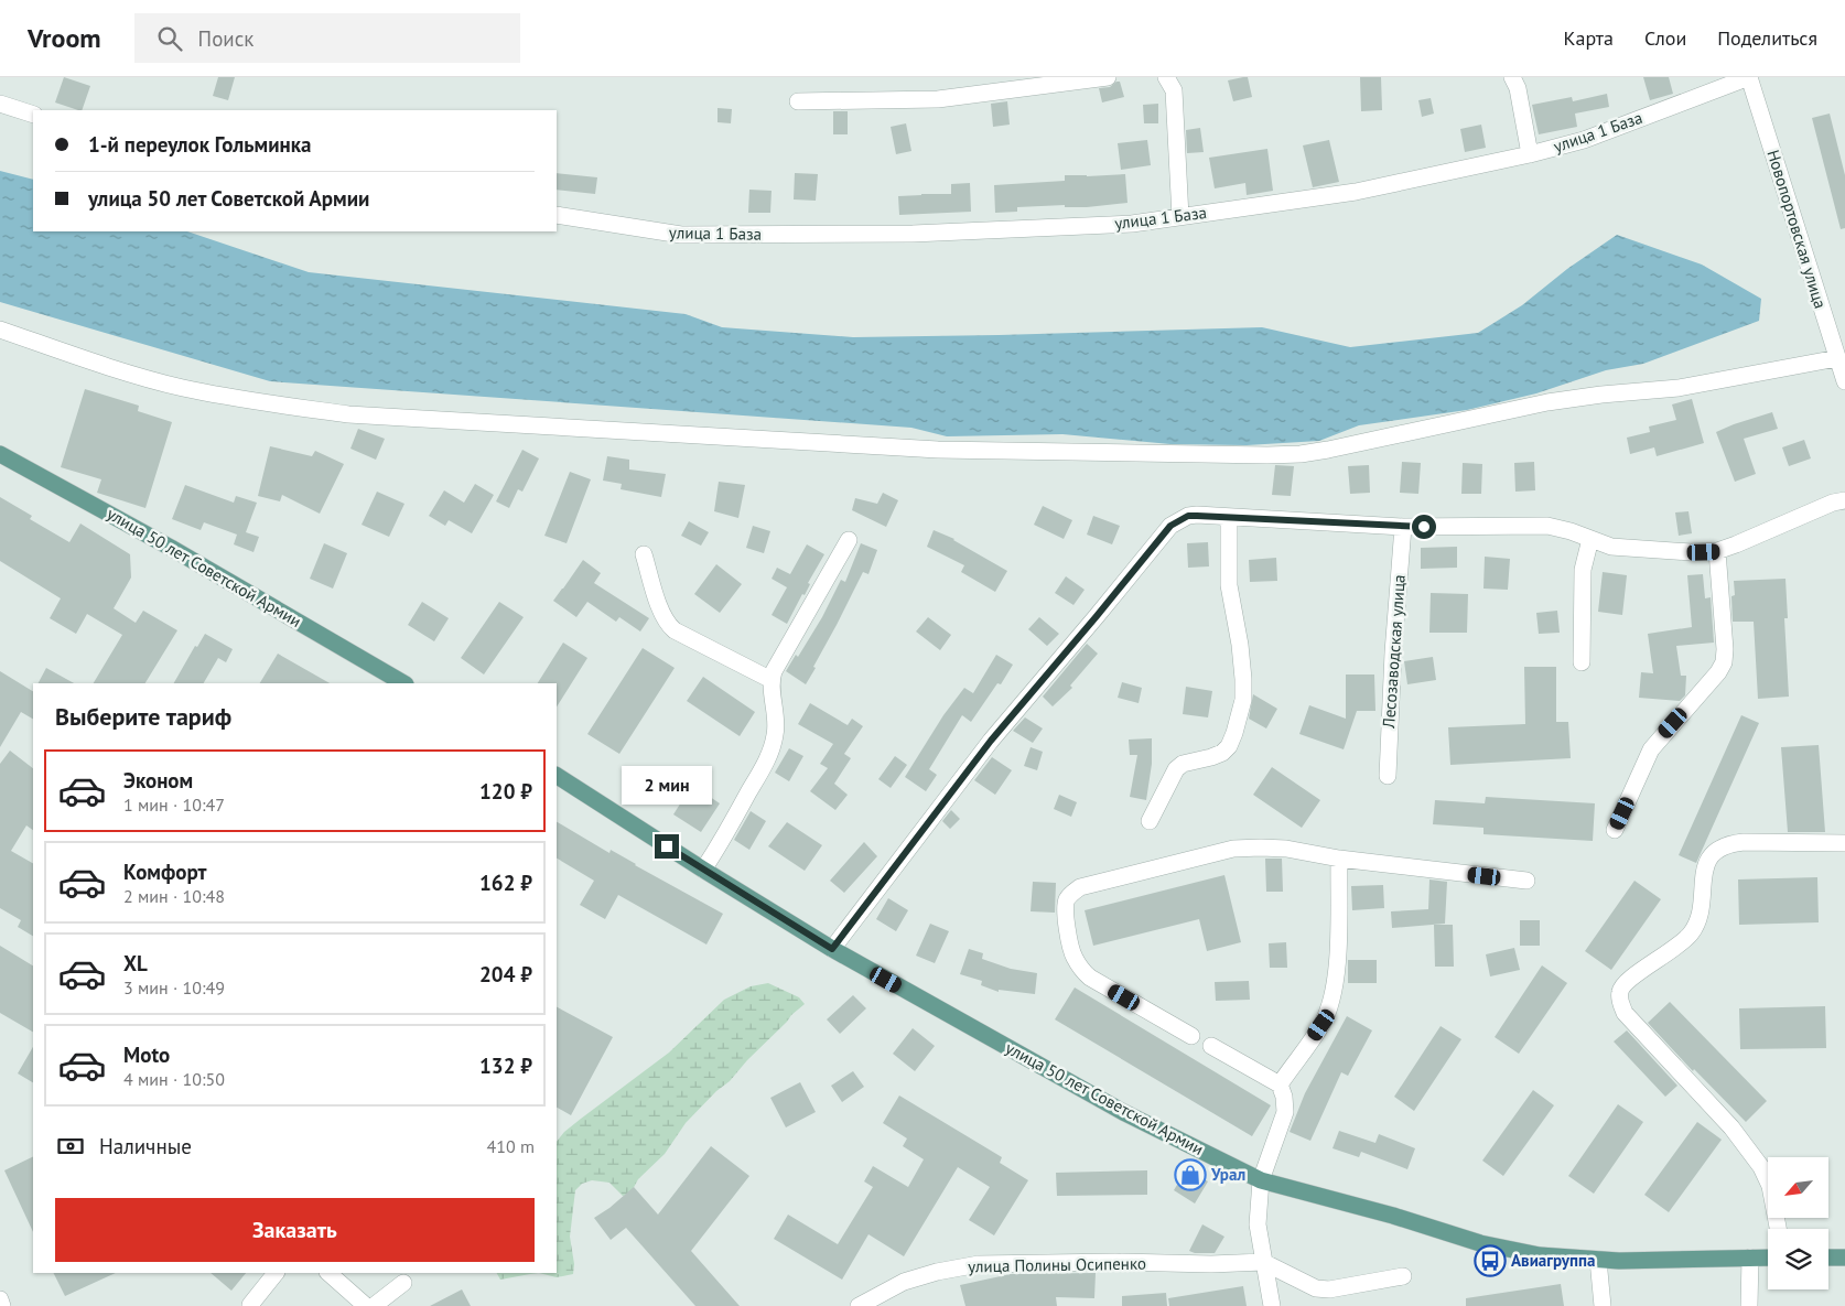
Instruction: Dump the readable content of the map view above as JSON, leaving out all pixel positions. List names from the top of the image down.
{
  "streets": {
    "main road": ["улица 50 лет Советской Армии"],
    "street": [
      "улица 1 База",
      "Новопортовская улица",
      "Лесозаводская улица",
      "улица Полины Осипенко"
    ]
  },
  "crossings": [
    ["улица 1 База", "Новопортовская улица"]
  ],
  "places": {
    "shop": ["Урал"],
    "bus stop": ["Авиагруппа"]
  },
  "north": "bottom left",
  "page": {
    "header": "Vroom",
    "search": "Поиск",
    "nav": ["Карта", "Слои", "Поделиться"],
    "banner": ["1-й переулок Гольминка", "улица 50 лет Советской Армии"],
    "heading": "Выберите тариф",
    "list": [
      {
        "name": "Эконом",
        "note": "1 мин · 10:47",
        "value": "120 ₽"
      },
      {
        "name": "Комфорт",
        "note": "2 мин · 10:48",
        "value": "162 ₽"
      },
      {
        "name": "XL",
        "note": "3 мин · 10:49",
        "value": "204 ₽"
      },
      {
        "name": "Moto",
        "note": "4 мин · 10:50",
        "value": "132 ₽"
      }
    ],
    "bubble": "2 мин",
    "pay": ["Наличные", "410 m"],
    "buttons": "Заказать"
  }
}
